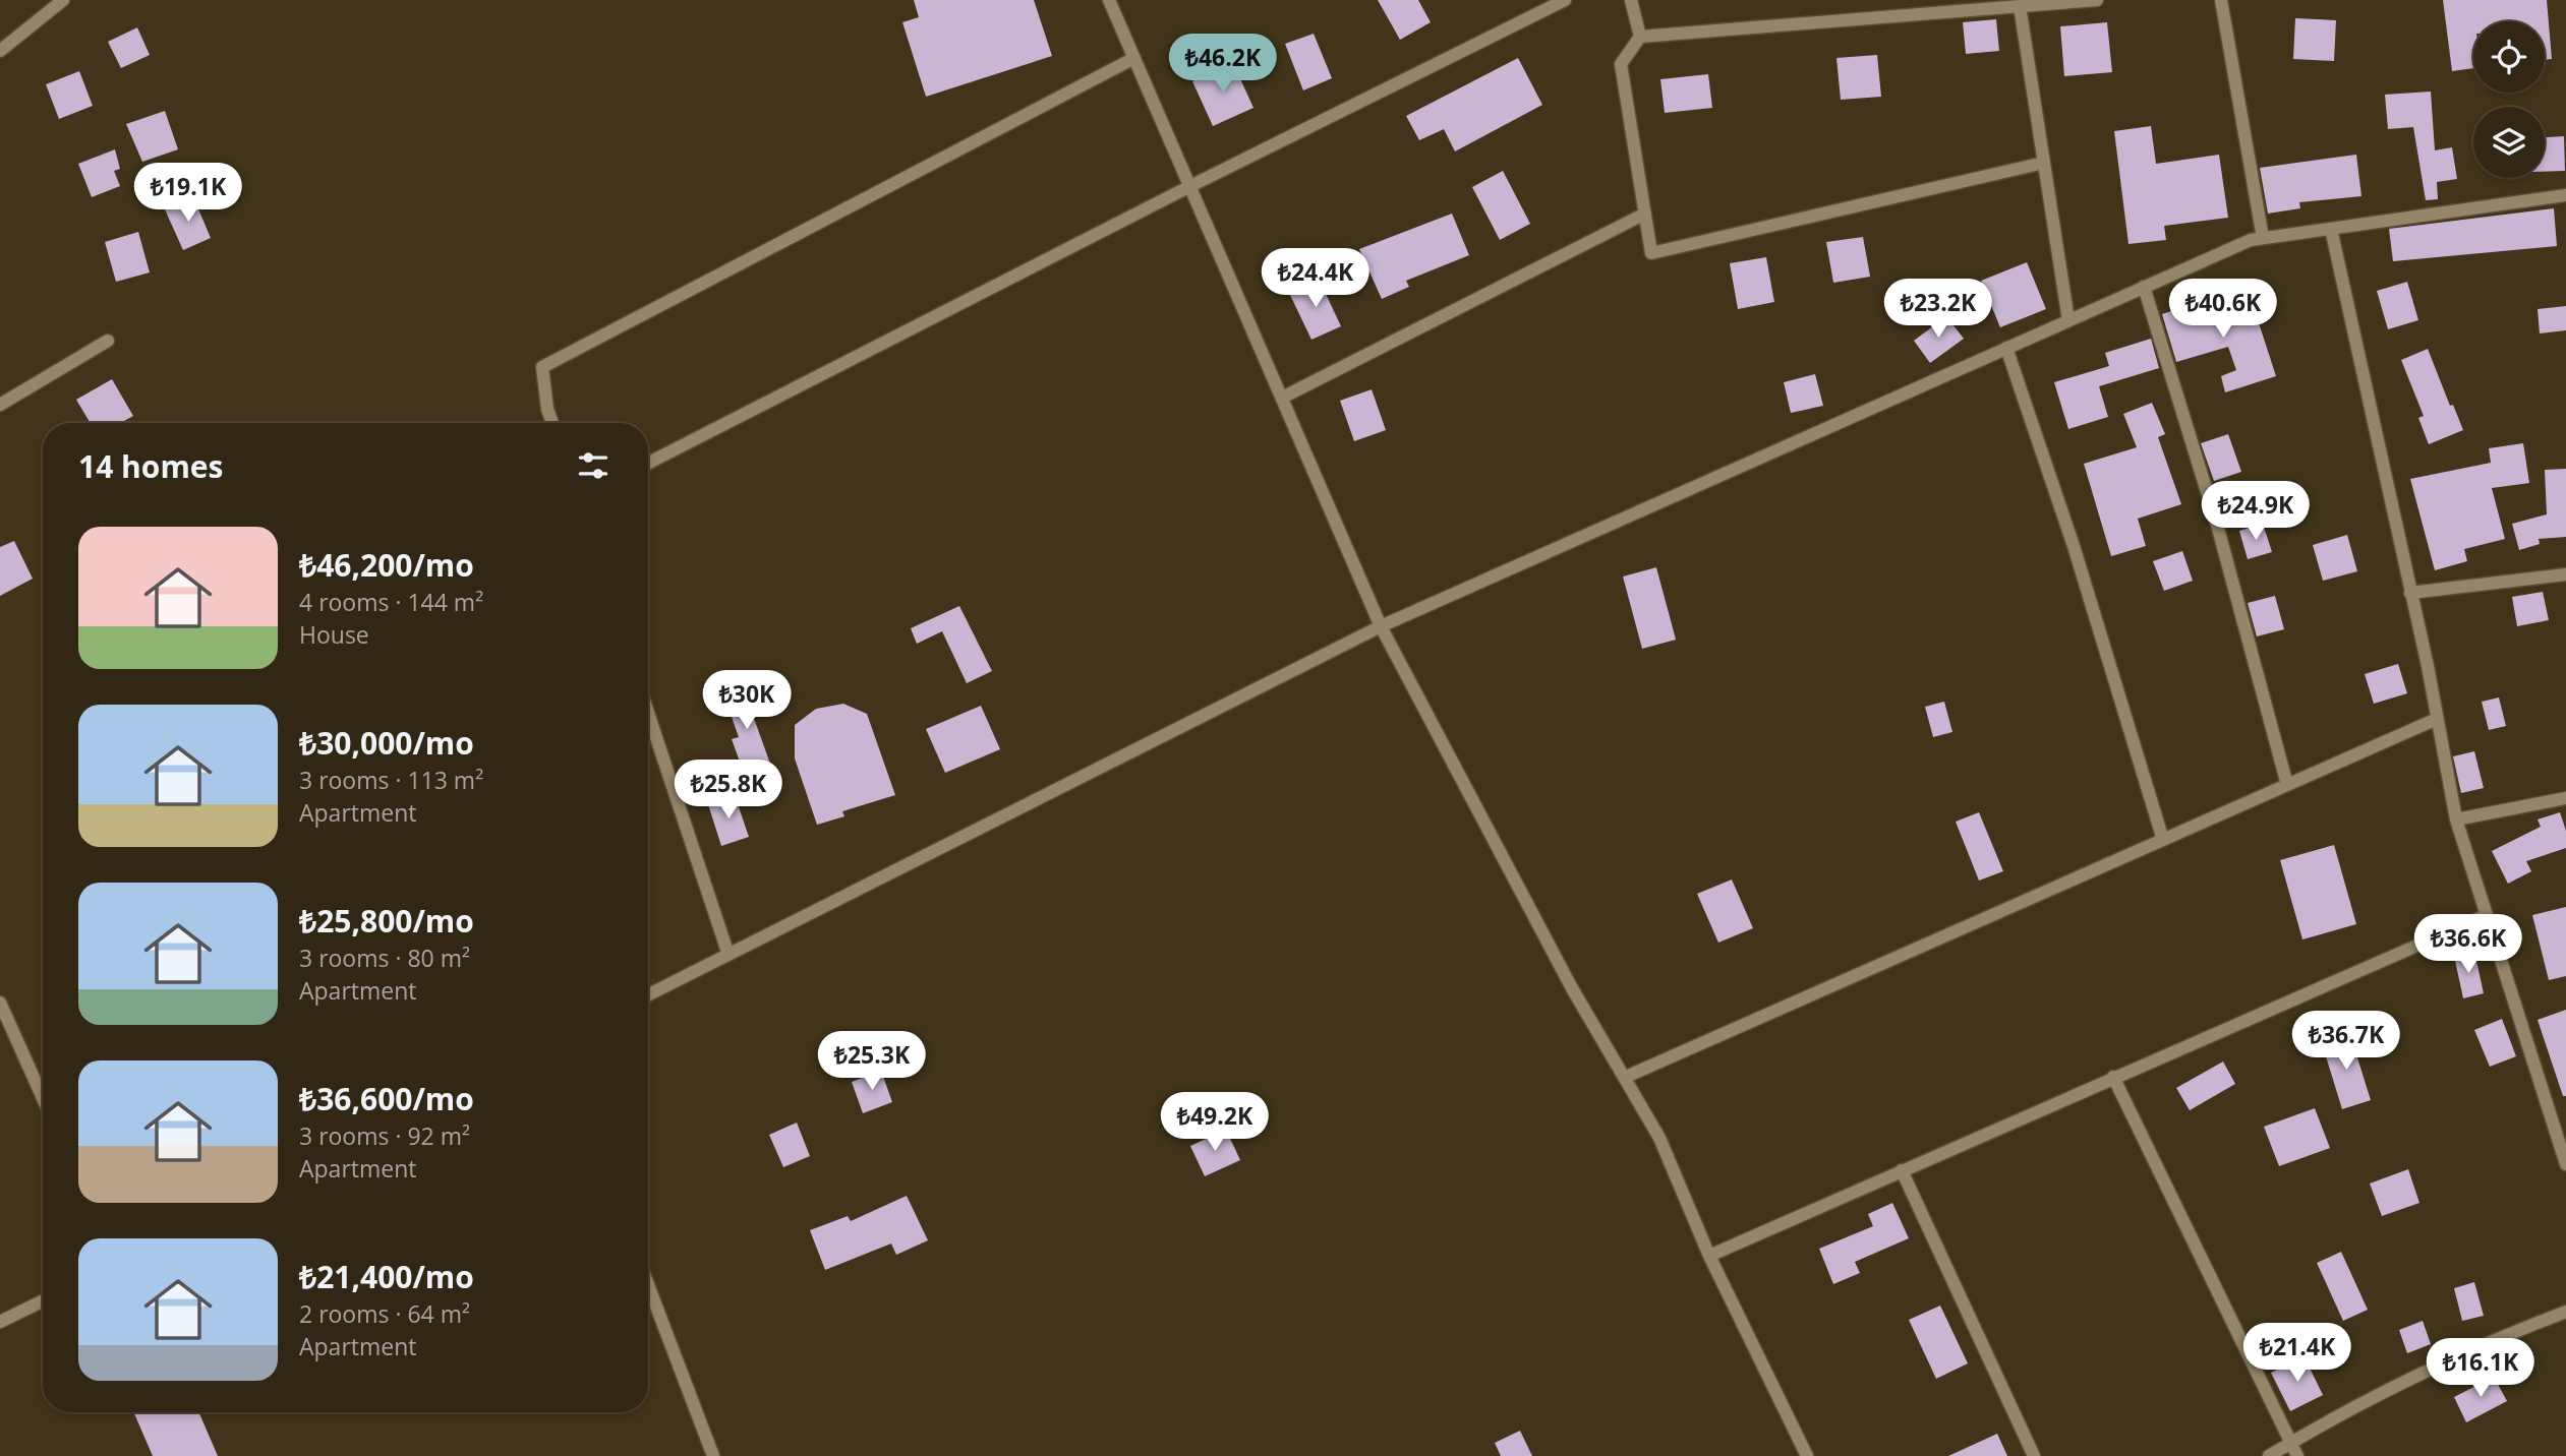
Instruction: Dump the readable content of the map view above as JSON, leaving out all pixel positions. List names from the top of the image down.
{
  "page": {
    "price": [
      "₺46.2K",
      "₺19.1K",
      "₺24.4K",
      "₺23.2K",
      "₺40.6K",
      "₺24.9K",
      "₺30K",
      "₺25.8K",
      "₺36.6K",
      "₺36.7K",
      "₺25.3K",
      "₺49.2K",
      "₺21.4K",
      "₺16.1K"
    ],
    "heading": "14 homes",
    "list": [
      {
        "name": "₺46,200/mo",
        "note": "4 rooms · 144 m² · House"
      },
      {
        "name": "₺30,000/mo",
        "note": "3 rooms · 113 m² · Apartment"
      },
      {
        "name": "₺25,800/mo",
        "note": "3 rooms · 80 m² · Apartment"
      },
      {
        "name": "₺36,600/mo",
        "note": "3 rooms · 92 m² · Apartment"
      },
      {
        "name": "₺21,400/mo",
        "note": "2 rooms · 64 m² · Apartment"
      }
    ]
  }
}
